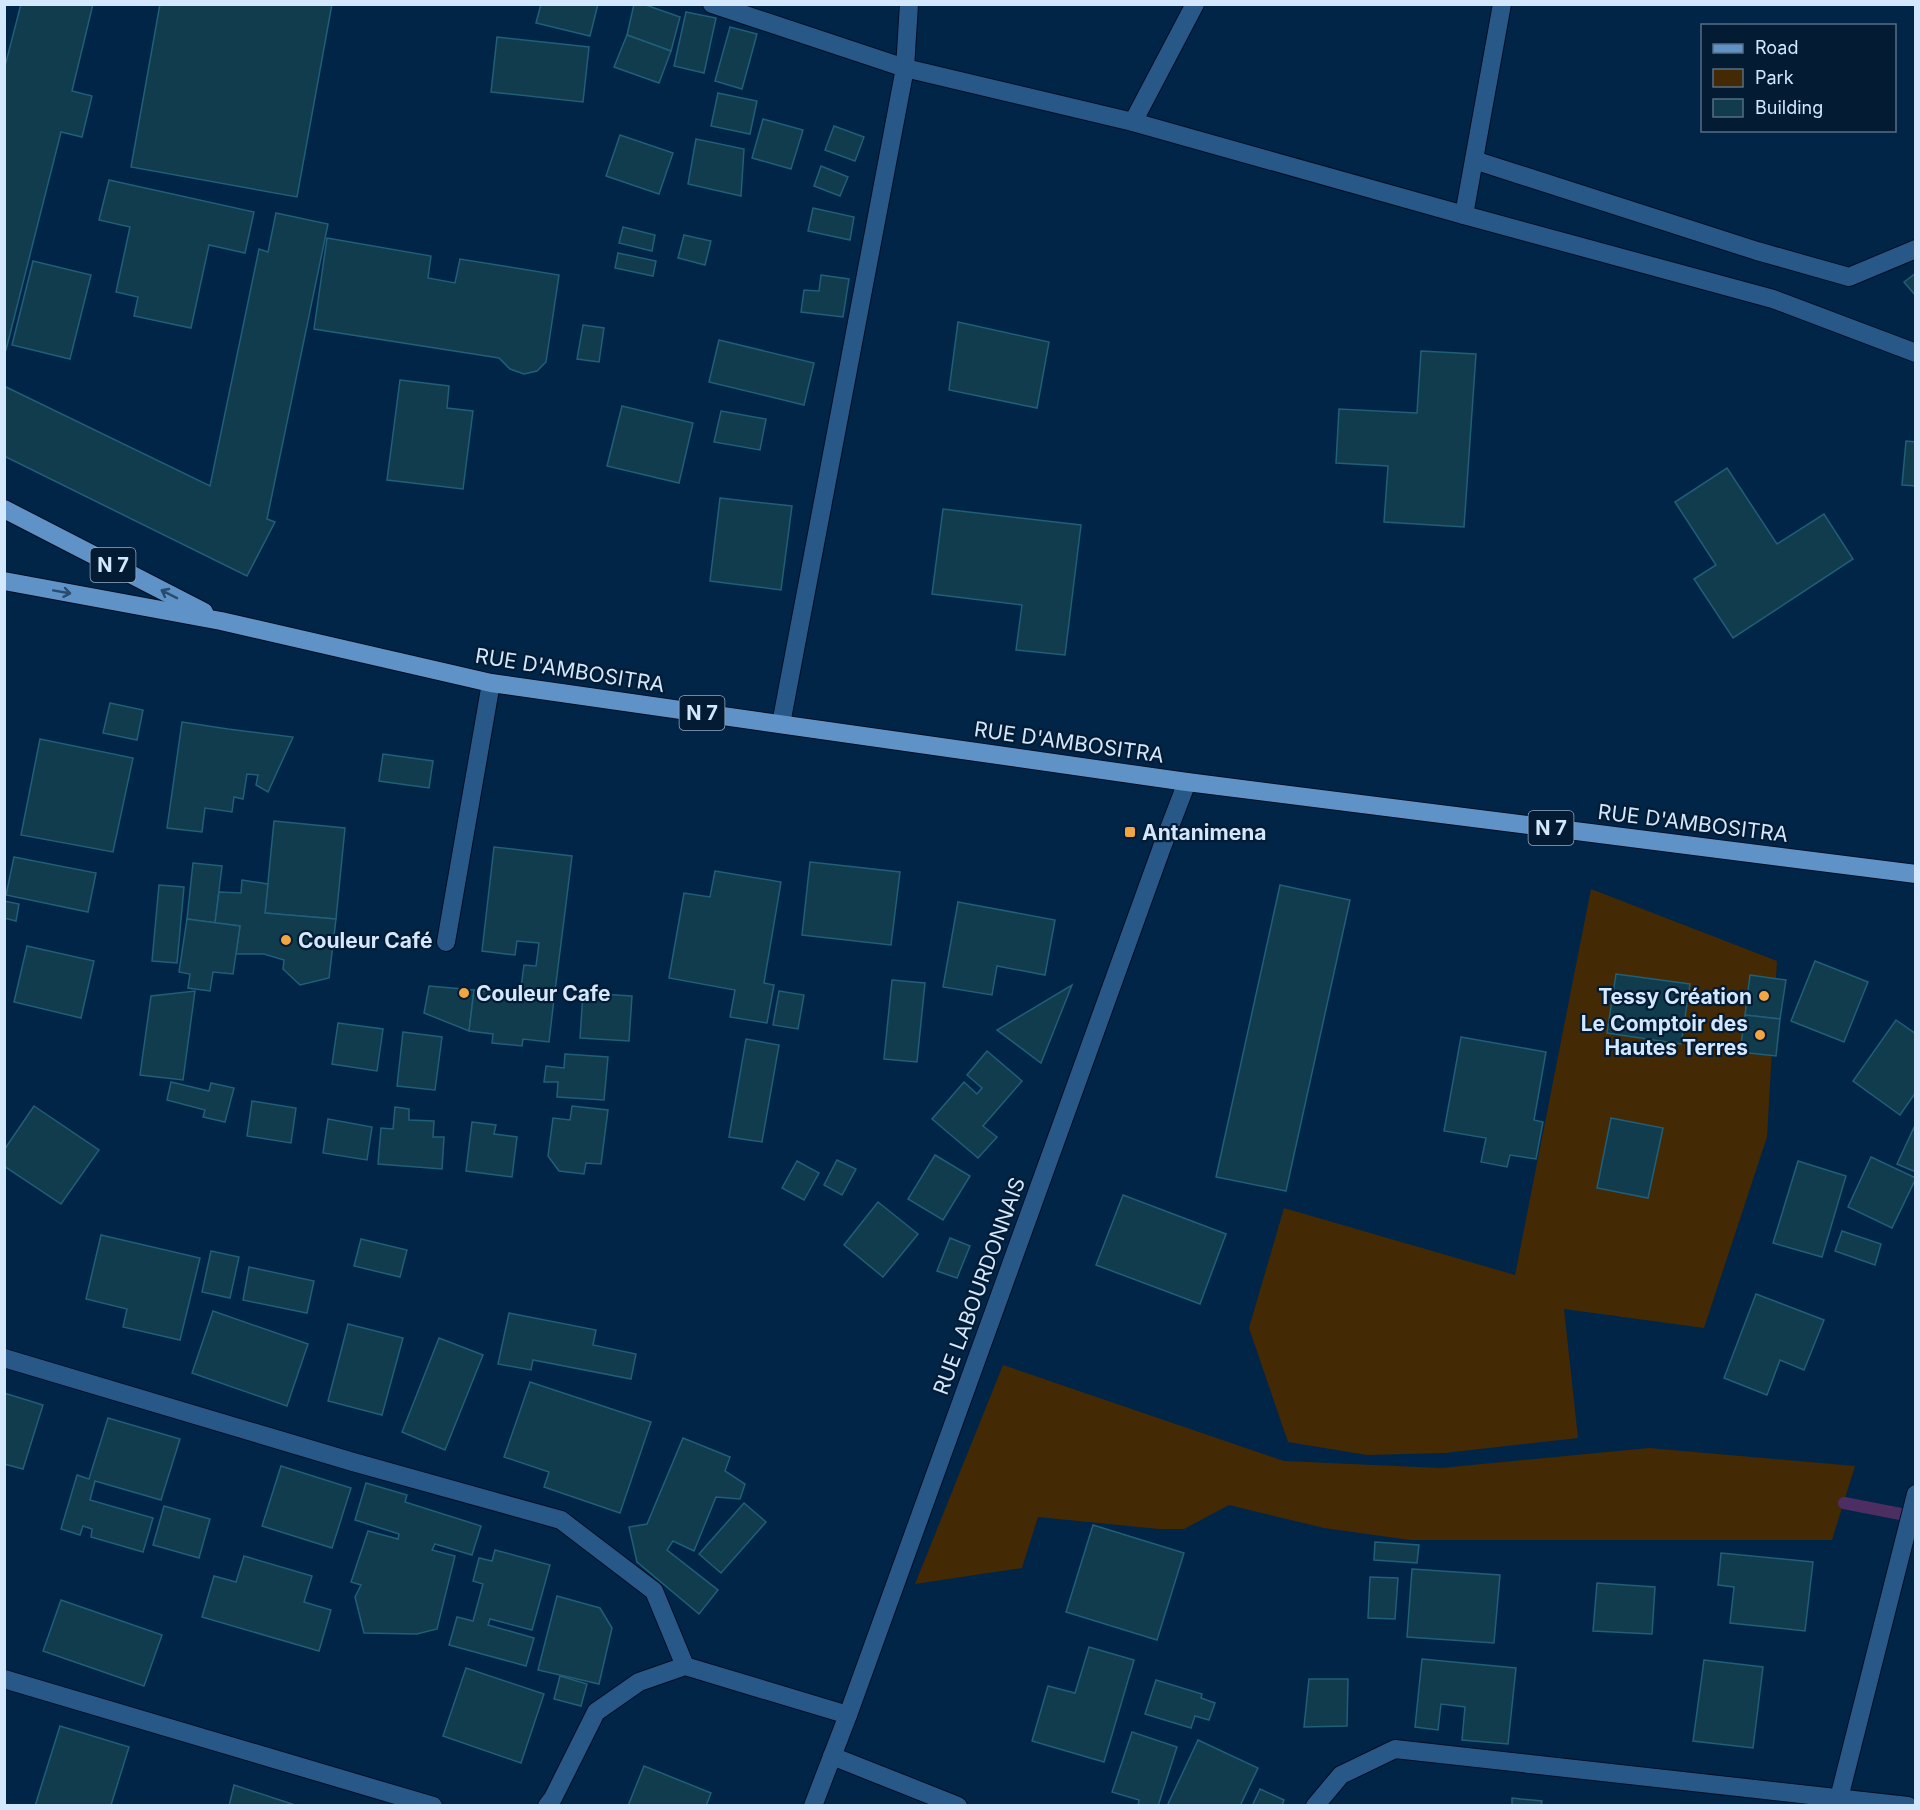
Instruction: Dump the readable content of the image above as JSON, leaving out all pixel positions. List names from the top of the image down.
{
  "streets": {
    "main road": ["N 7", "RUE D'AMBOSITRA"],
    "street": ["RUE LABOURDONNAIS"]
  },
  "crossings": [
    ["RUE D'AMBOSITRA", "RUE LABOURDONNAIS"]
  ],
  "places": {
    "transit": ["Antanimena"],
    "other": [
      "Couleur Café",
      "Couleur Cafe",
      "Tessy Création",
      "Le Comptoir des Hautes Terres"
    ]
  },
  "legend": ["Road", "Park", "Building"]
}
